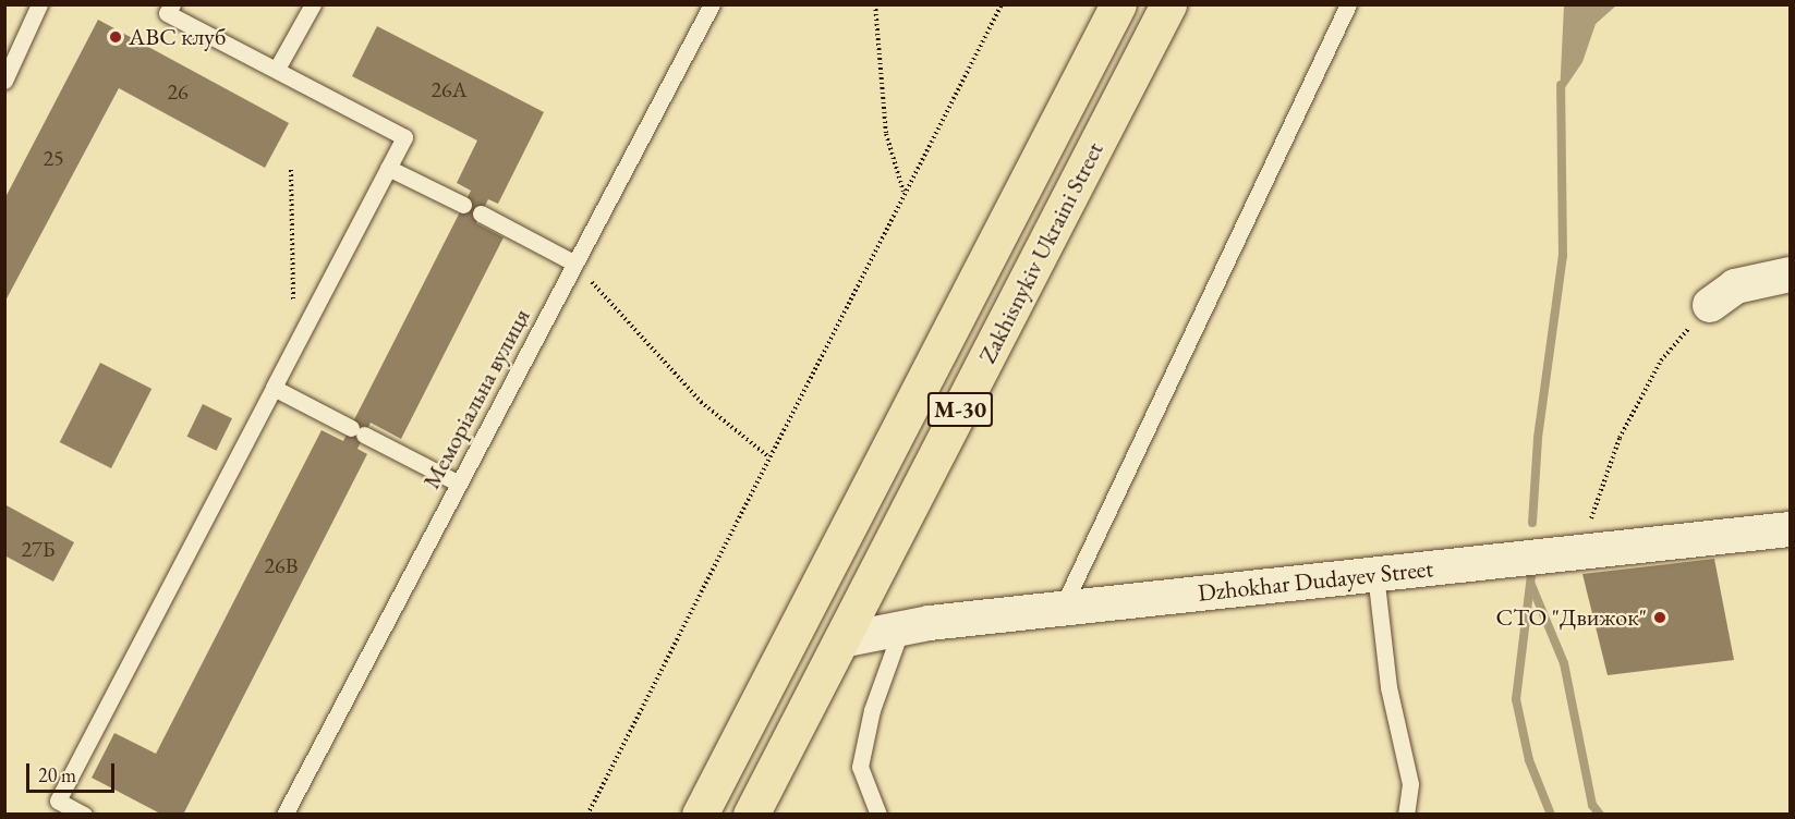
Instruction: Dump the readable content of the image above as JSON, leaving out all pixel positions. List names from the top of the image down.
{
  "streets": {
    "highway": ["Zakhisnykiv Ukraini Street", "М-30"],
    "street": ["Dzhokhar Dudayev Street"],
    "lane": ["Меморіальна вулиця"]
  },
  "crossings": [
    ["Zakhisnykiv Ukraini Street", "Dzhokhar Dudayev Street"]
  ],
  "places": ["ABC клуб", "СТО \"Движок\""],
  "house_numbers": [
    "26А",
    "26",
    "25",
    "27Б",
    "26В"
  ],
  "scale_bar": "20 m"
}
